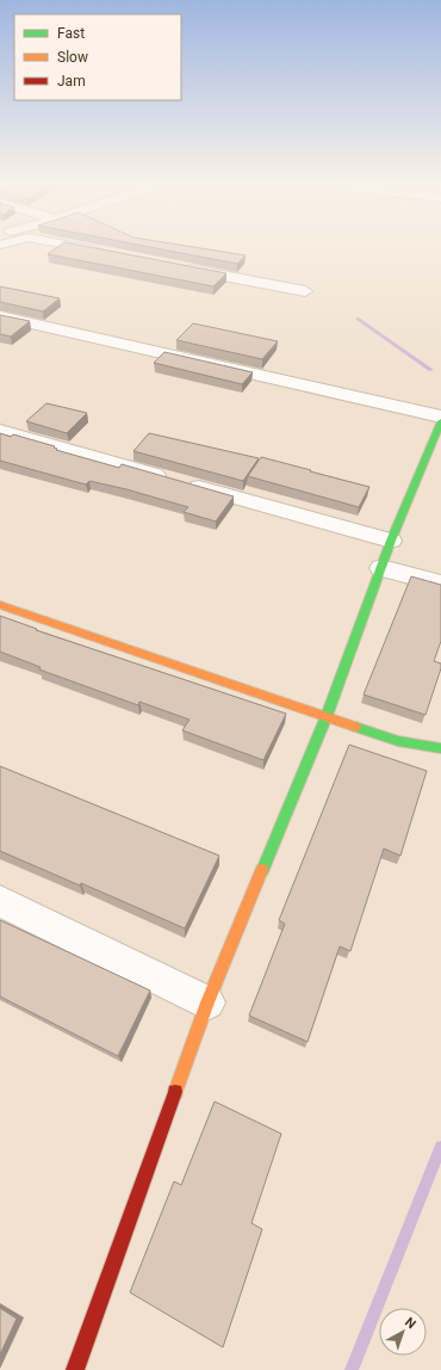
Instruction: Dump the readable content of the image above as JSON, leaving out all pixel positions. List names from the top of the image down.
{
  "legend": ["Fast", "Slow", "Jam"],
  "north": "top right"
}
